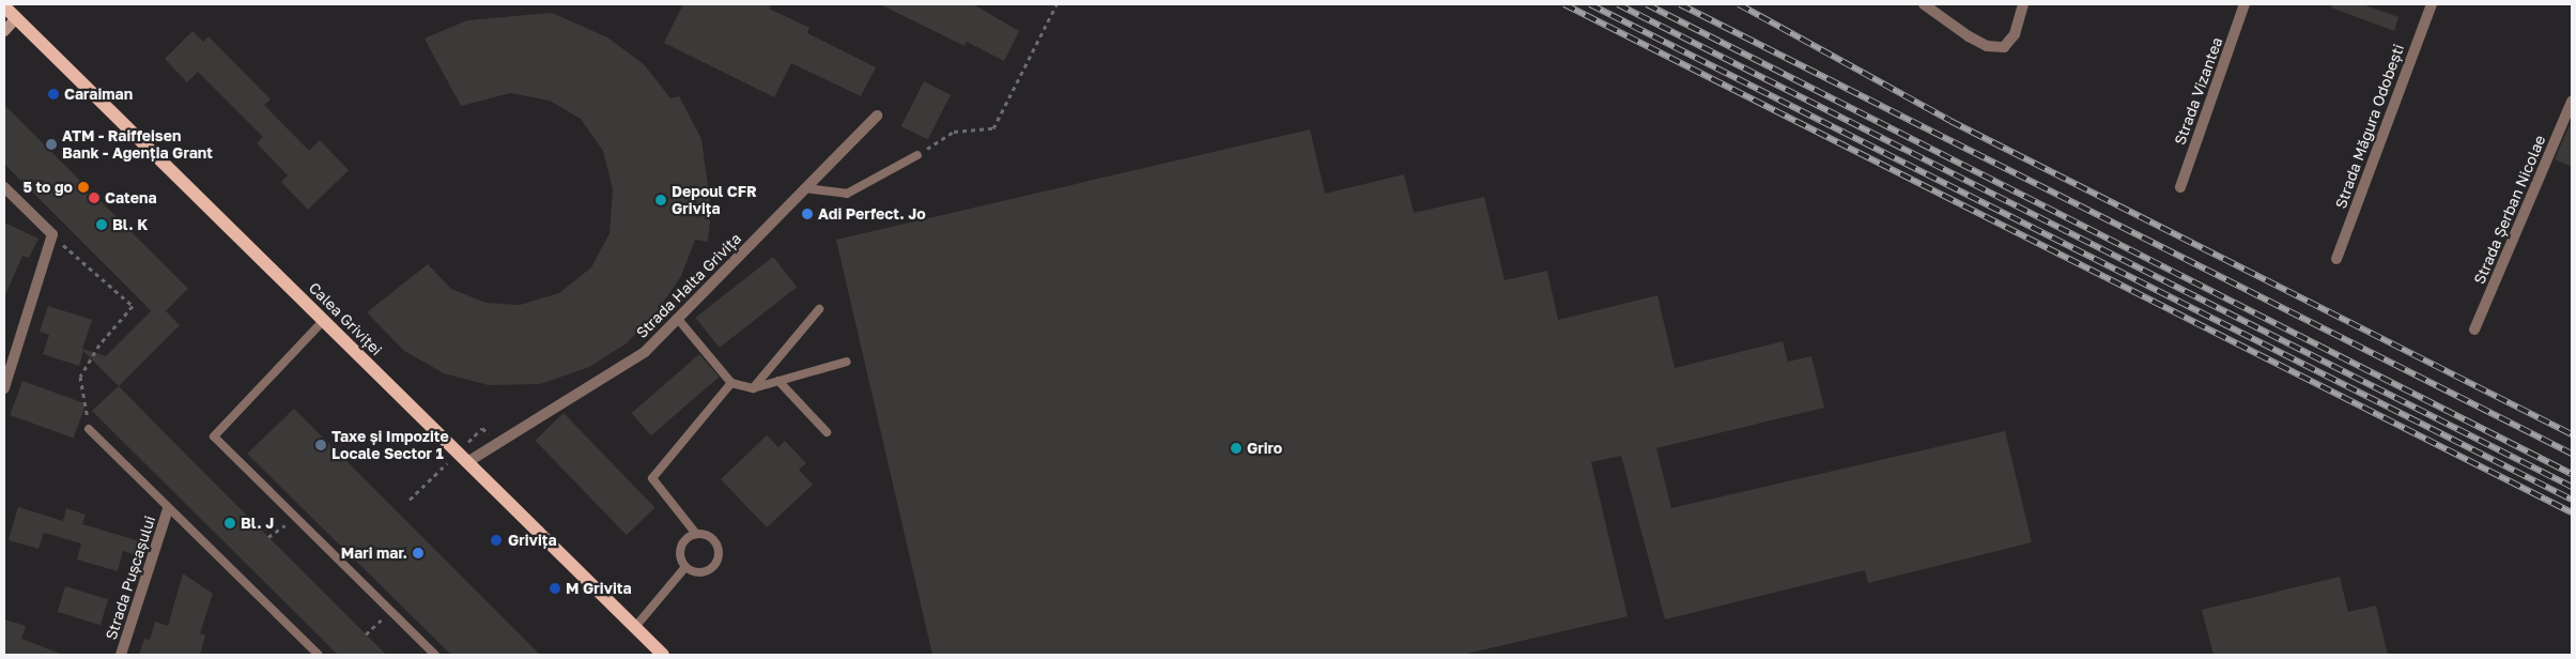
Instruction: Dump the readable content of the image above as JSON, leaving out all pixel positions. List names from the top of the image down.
{
  "streets": {
    "main road": ["Calea Griviței"],
    "street": [
      "Strada Vizantea",
      "Strada Măgura Odobești",
      "Strada Șerban Nicolae",
      "Strada Halta Grivița",
      "Strada Pușcașului"
    ]
  },
  "crossings": [
    ["Strada Halta Grivița", "Calea Griviței"]
  ],
  "places": [
    "Caraiman",
    "ATM - Raiffeisen Bank - Agenția Grant",
    "5 to go",
    "Catena",
    "Depoul CFR Grivița",
    "Adi Perfect. Jo",
    "Bl. K",
    "Taxe și Impozite Locale Sector 1",
    "Griro",
    "Bl. J",
    "Grivița",
    "Mari mar.",
    "M Grivita"
  ]
}
